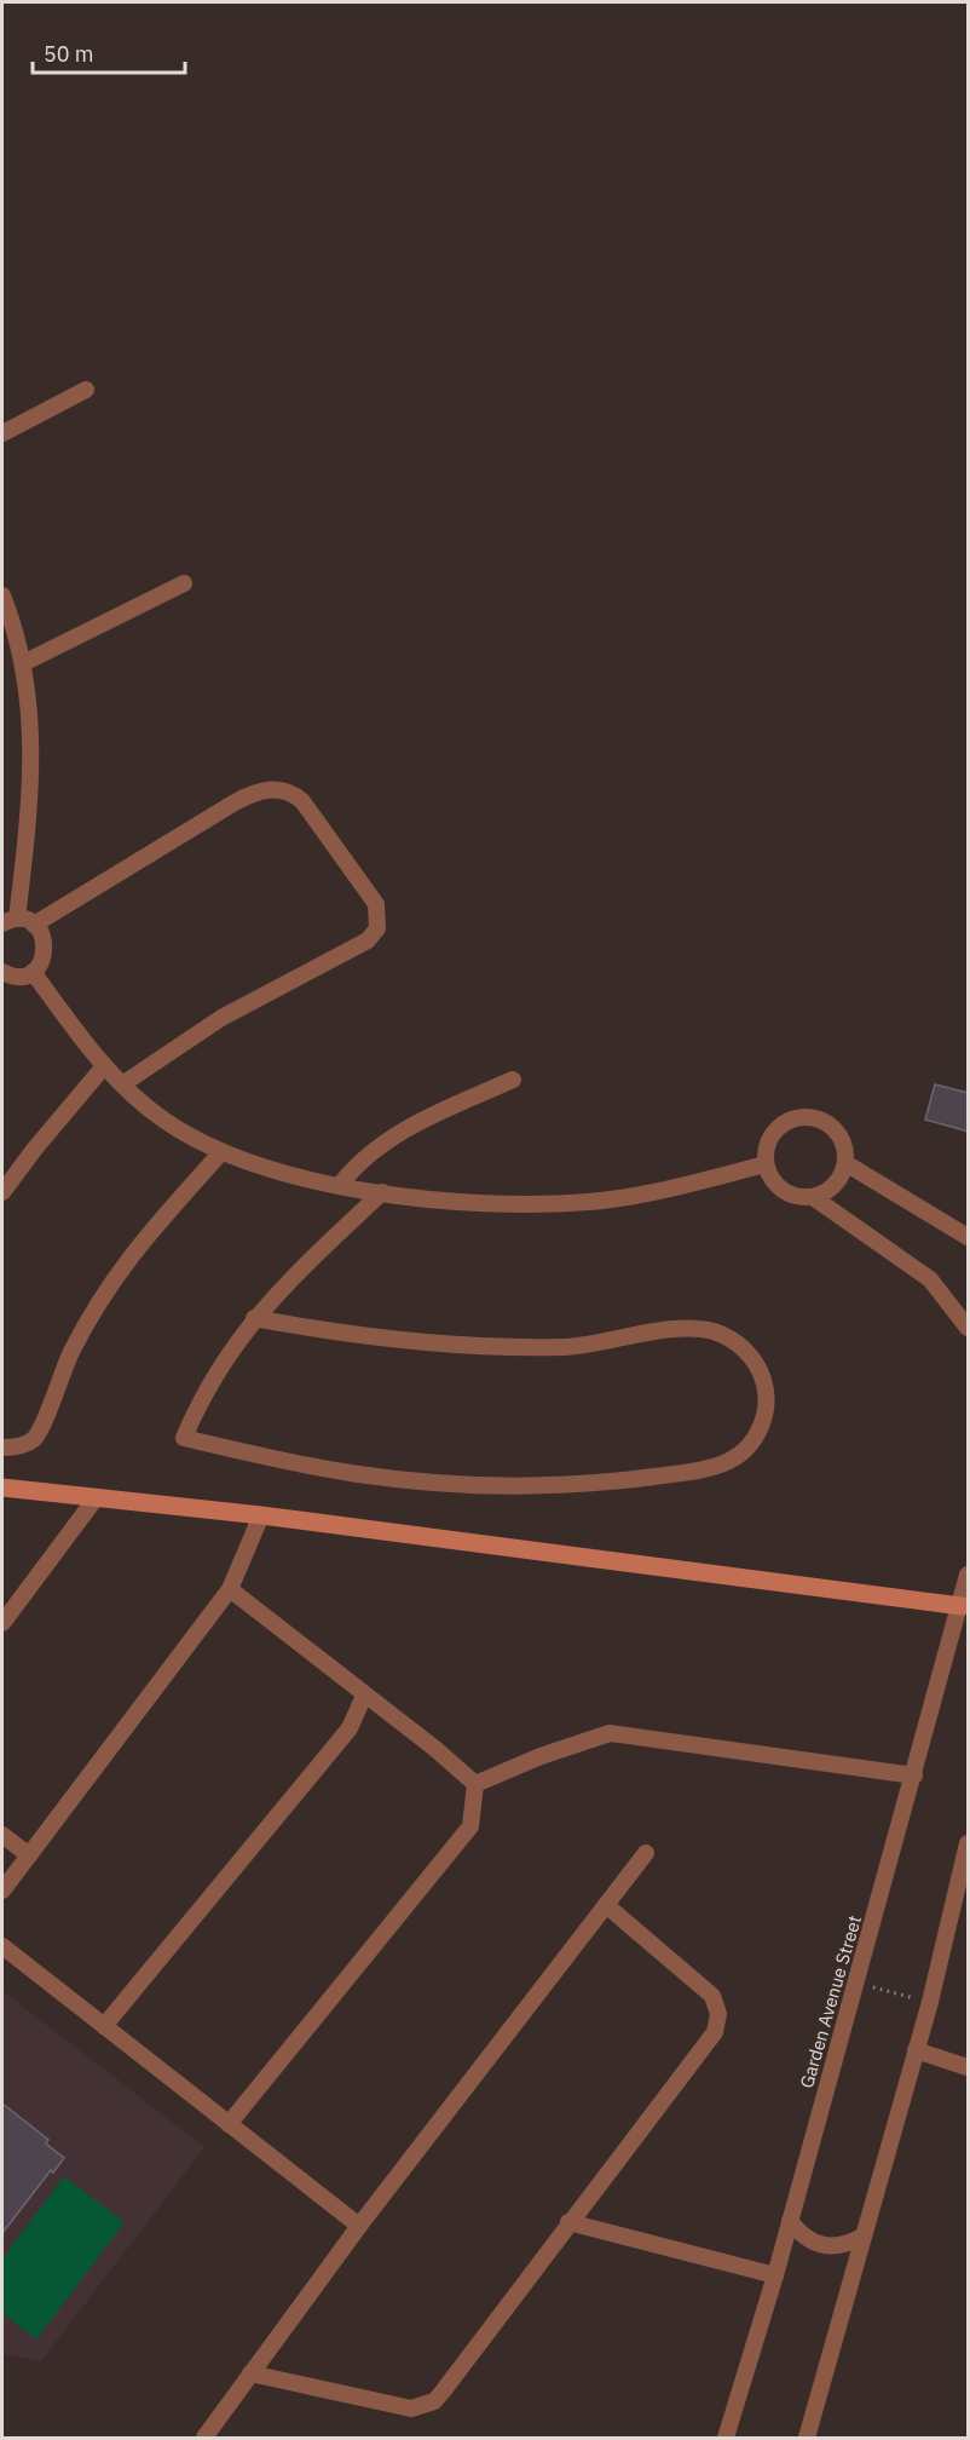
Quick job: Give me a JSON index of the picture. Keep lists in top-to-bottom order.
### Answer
{
  "streets": {
    "street": ["Garden Avenue Street"]
  },
  "scale_bar": "50 m"
}
